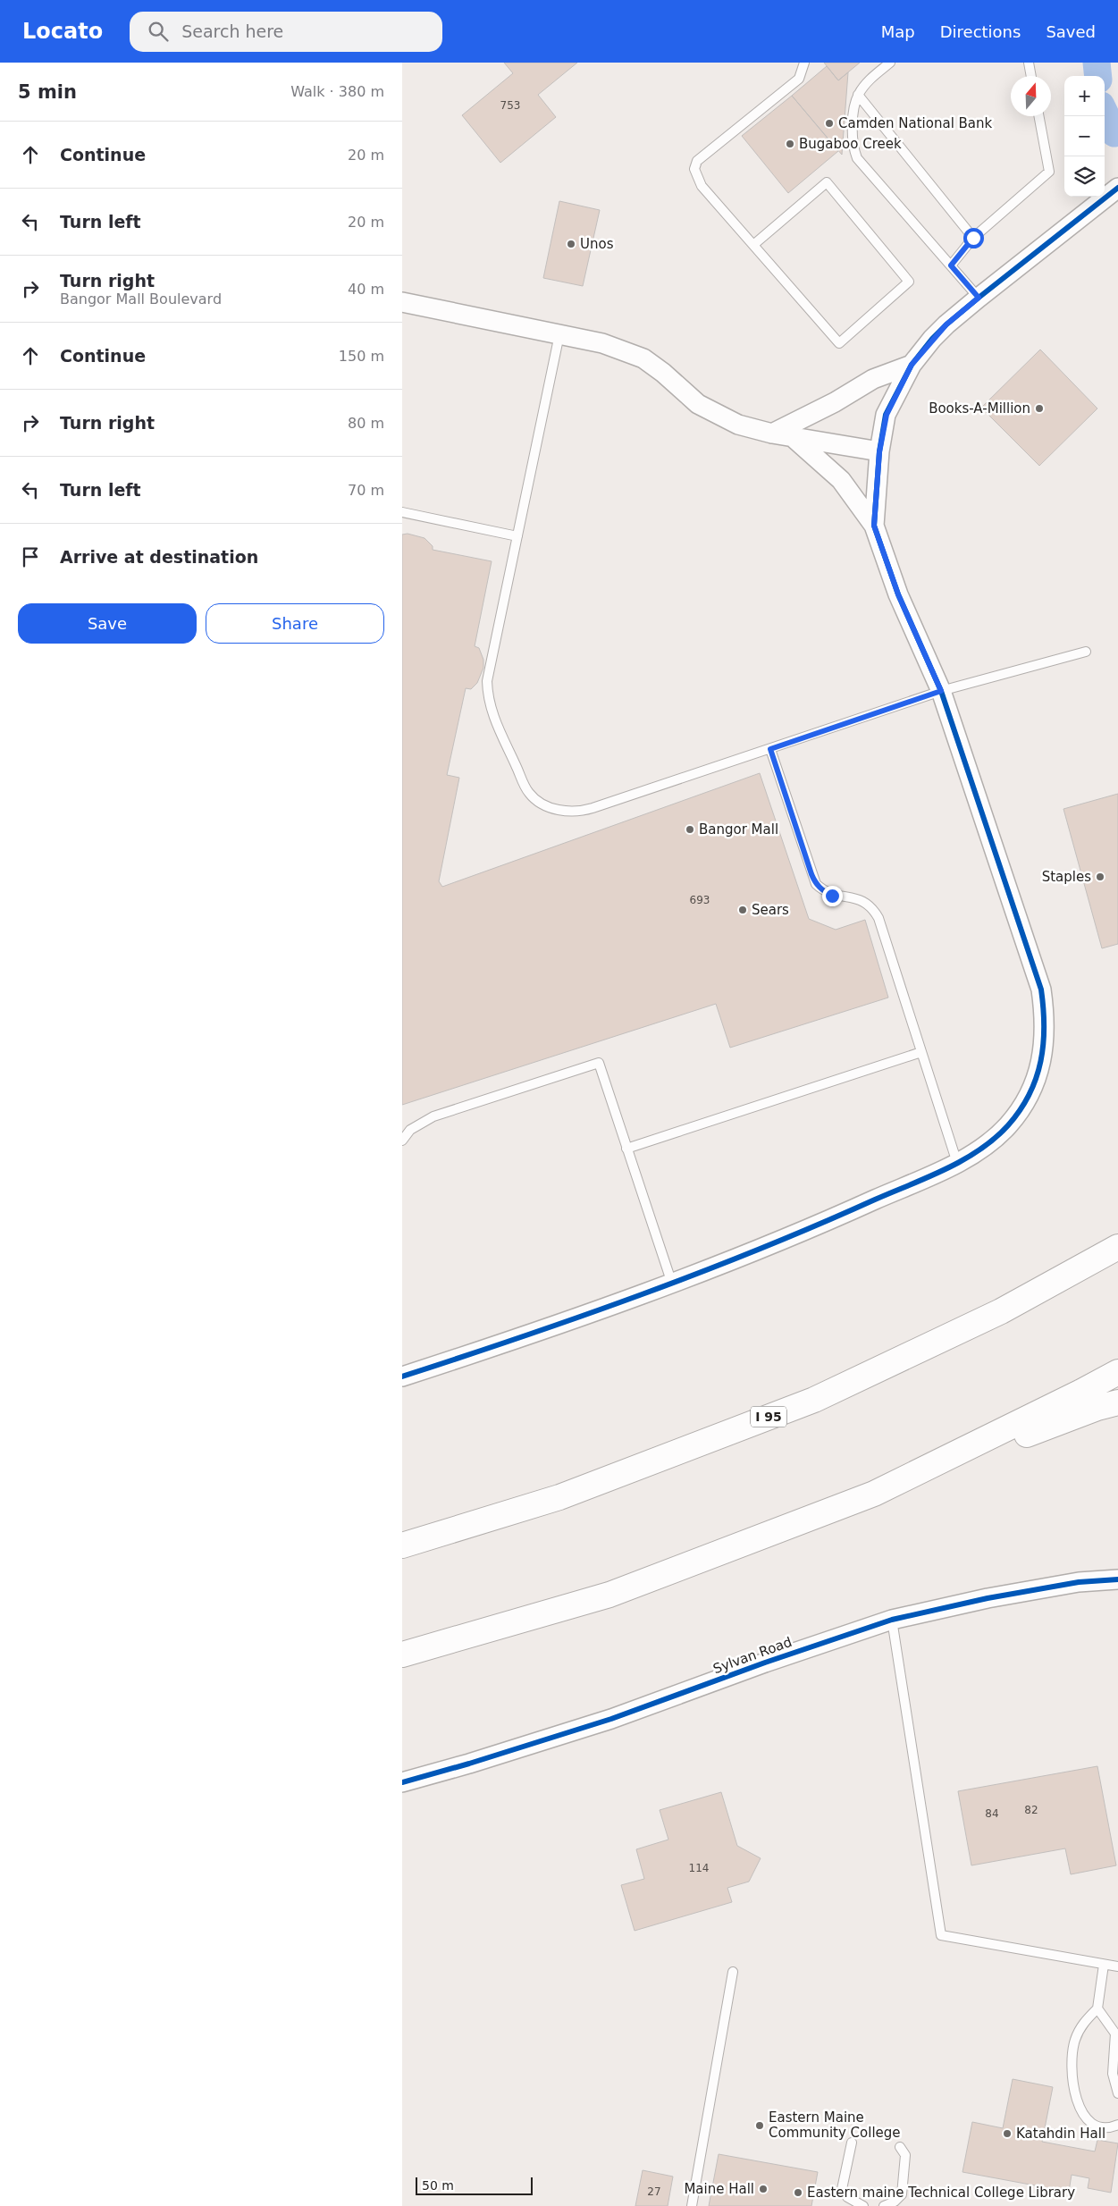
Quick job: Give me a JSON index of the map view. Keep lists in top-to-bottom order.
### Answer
{
  "streets": {
    "highway": ["I 95"],
    "street": ["Sylvan Road"]
  },
  "places": [
    "Camden National Bank",
    "Bugaboo Creek",
    "Unos",
    "Books-A-Million",
    "Bangor Mall",
    "Staples",
    "Sears",
    "Eastern Maine Community College",
    "Katahdin Hall",
    "Maine Hall",
    "Eastern maine Technical College Library"
  ],
  "house_numbers": [
    "753",
    "693",
    "82",
    "84",
    "114",
    "27"
  ],
  "scale_bar": "50 m",
  "north": "top",
  "page": {
    "header": "Locato",
    "search": "Search here",
    "nav": ["Map", "Directions", "Saved"],
    "heading": ["5 min", "Walk · 380 m"],
    "map_buttons": ["+", "−"],
    "list": [
      ["Continue", "20 m"],
      ["Turn left", "20 m"],
      ["Turn right", "Bangor Mall Boulevard", "40 m"],
      ["Continue", "150 m"],
      ["Turn right", "80 m"],
      ["Turn left", "70 m"],
      "Arrive at destination"
    ],
    "buttons": ["Save", "Share"],
    "scale": "50 m"
  }
}
